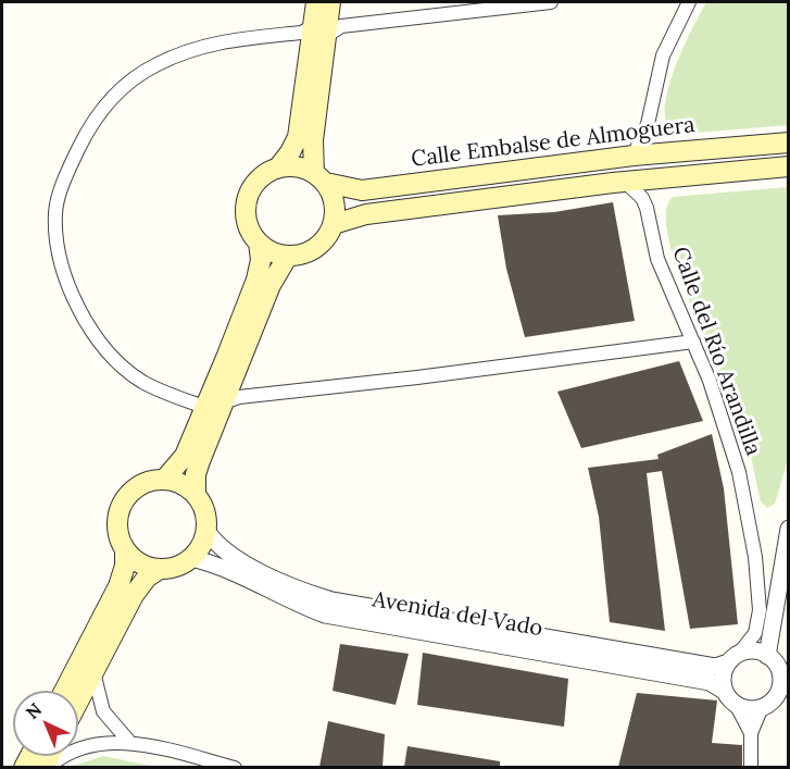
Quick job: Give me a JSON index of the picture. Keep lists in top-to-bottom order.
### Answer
{
  "streets": {
    "main road": ["Calle Embalse de Almoguera"],
    "street": ["Calle del Río Arandilla", "Avenida del Vado"]
  },
  "crossings": [
    ["Calle del Río Arandilla", "Avenida del Vado"]
  ],
  "north": "top left"
}
